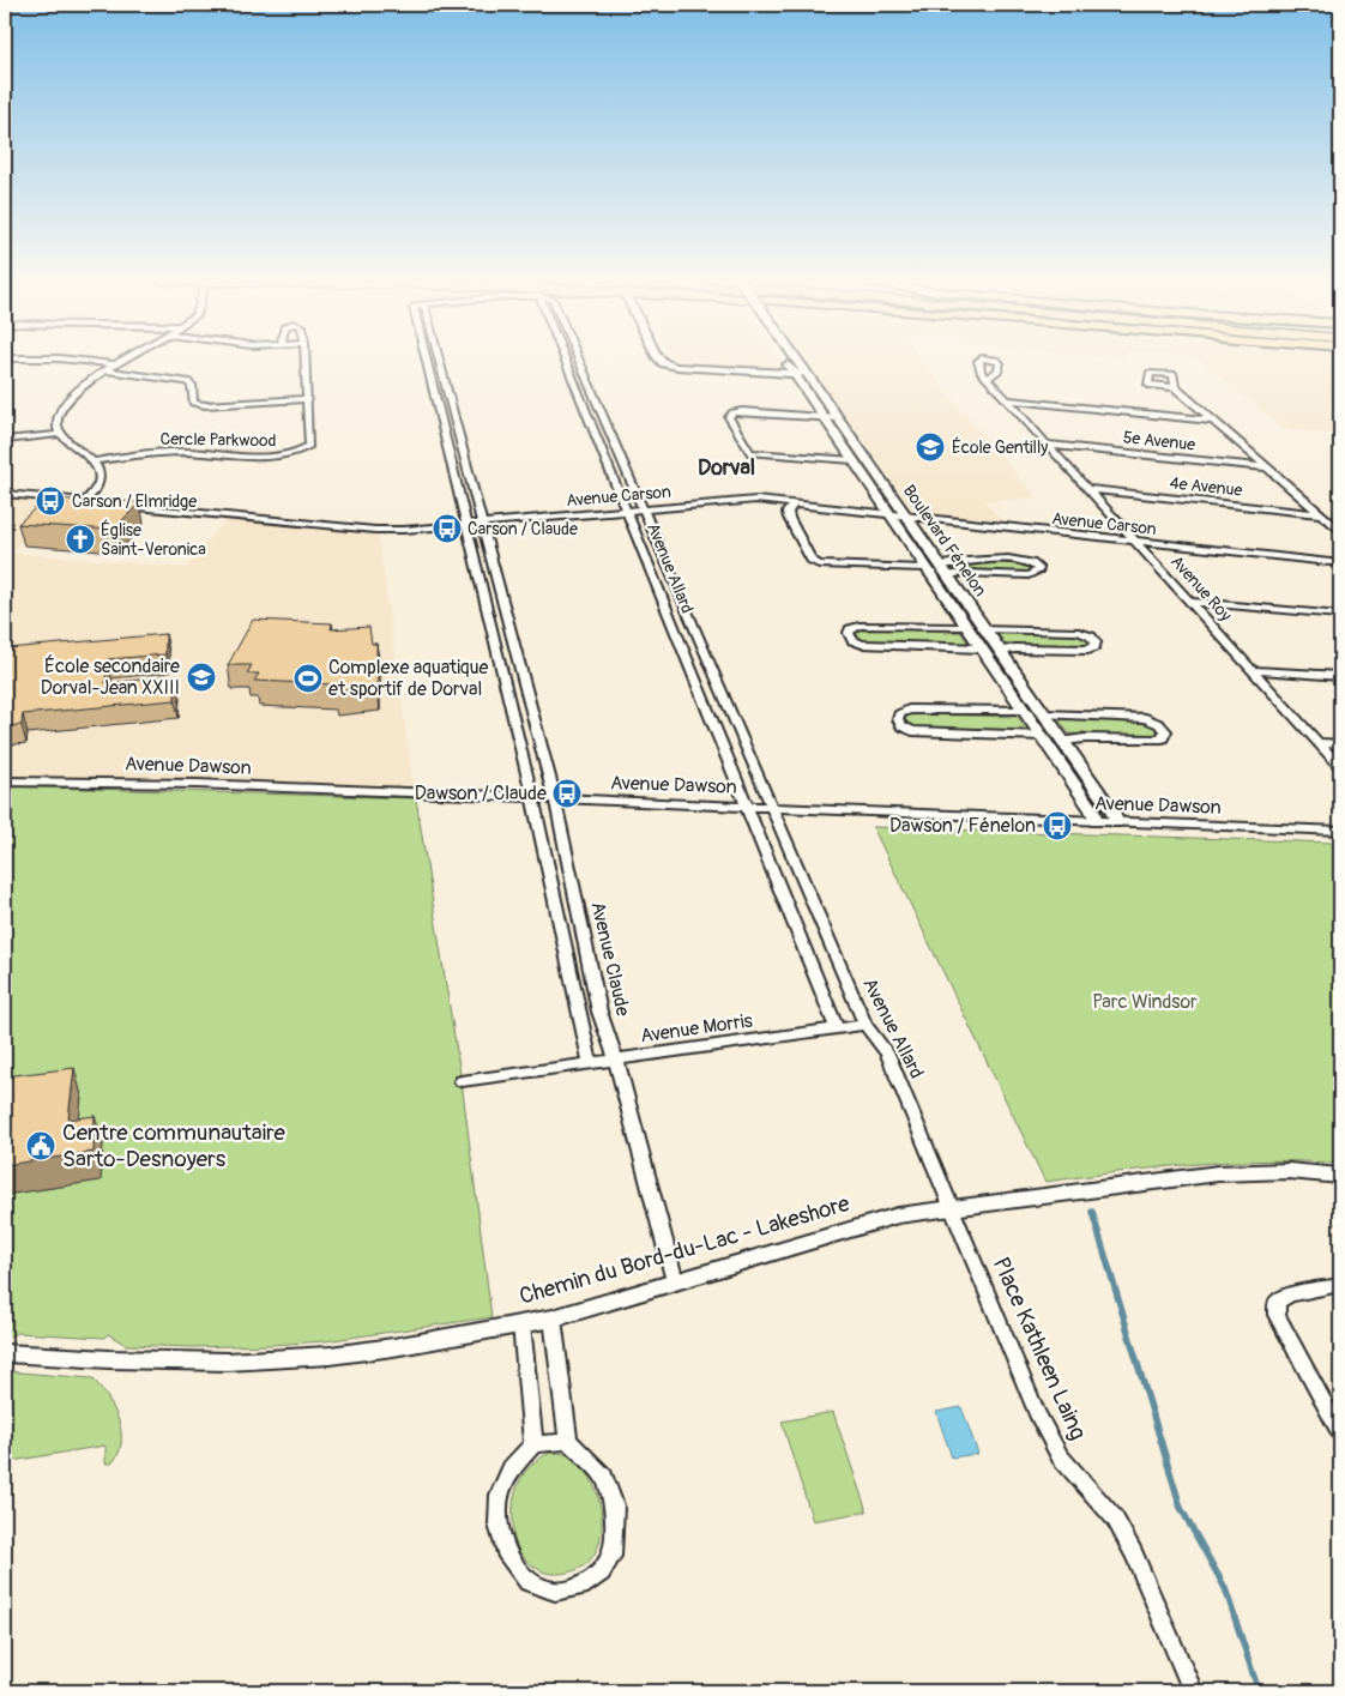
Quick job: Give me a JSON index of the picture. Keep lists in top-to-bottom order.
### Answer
{
  "streets": {
    "street": [
      "Cercle Parkwood",
      "5e Avenue",
      "4e Avenue",
      "Avenue Carson",
      "Boulevard Fénelon",
      "Avenue Allard",
      "Avenue Roy",
      "Avenue Dawson",
      "Avenue Claude",
      "Avenue Morris",
      "Chemin du Bord-du-Lac - Lakeshore",
      "Place Kathleen Laing"
    ]
  },
  "crossings": [
    ["5e Avenue", "Avenue Roy"],
    ["4e Avenue", "Avenue Roy"],
    ["Avenue Carson", "Boulevard Fénelon"],
    ["Avenue Carson", "Avenue Allard"],
    ["Avenue Carson", "Avenue Roy"],
    ["Avenue Carson", "Avenue Claude"],
    ["Boulevard Fénelon", "Avenue Dawson"],
    ["Avenue Allard", "Avenue Dawson"],
    ["Avenue Allard", "Avenue Morris"],
    ["Avenue Allard", "Chemin du Bord-du-Lac - Lakeshore"],
    ["Avenue Allard", "Place Kathleen Laing"],
    ["Avenue Dawson", "Avenue Claude"],
    ["Avenue Claude", "Avenue Morris"],
    ["Avenue Claude", "Chemin du Bord-du-Lac - Lakeshore"],
    ["Chemin du Bord-du-Lac - Lakeshore", "Place Kathleen Laing"]
  ],
  "districts": ["Dorval"],
  "parks": ["Parc Windsor"],
  "places": {
    "school or university": ["École Gentilly", "École secondaire Dorval-Jean XXIII"],
    "bus stop": [
      "Carson / Elmridge",
      "Carson / Claude",
      "Dawson / Claude",
      "Dawson / Fénelon"
    ],
    "church": ["Église Saint-Veronica"],
    "sports": ["Complexe aquatique et sportif de Dorval"],
    "public building": ["Centre communautaire Sarto-Desnoyers"]
  }
}
